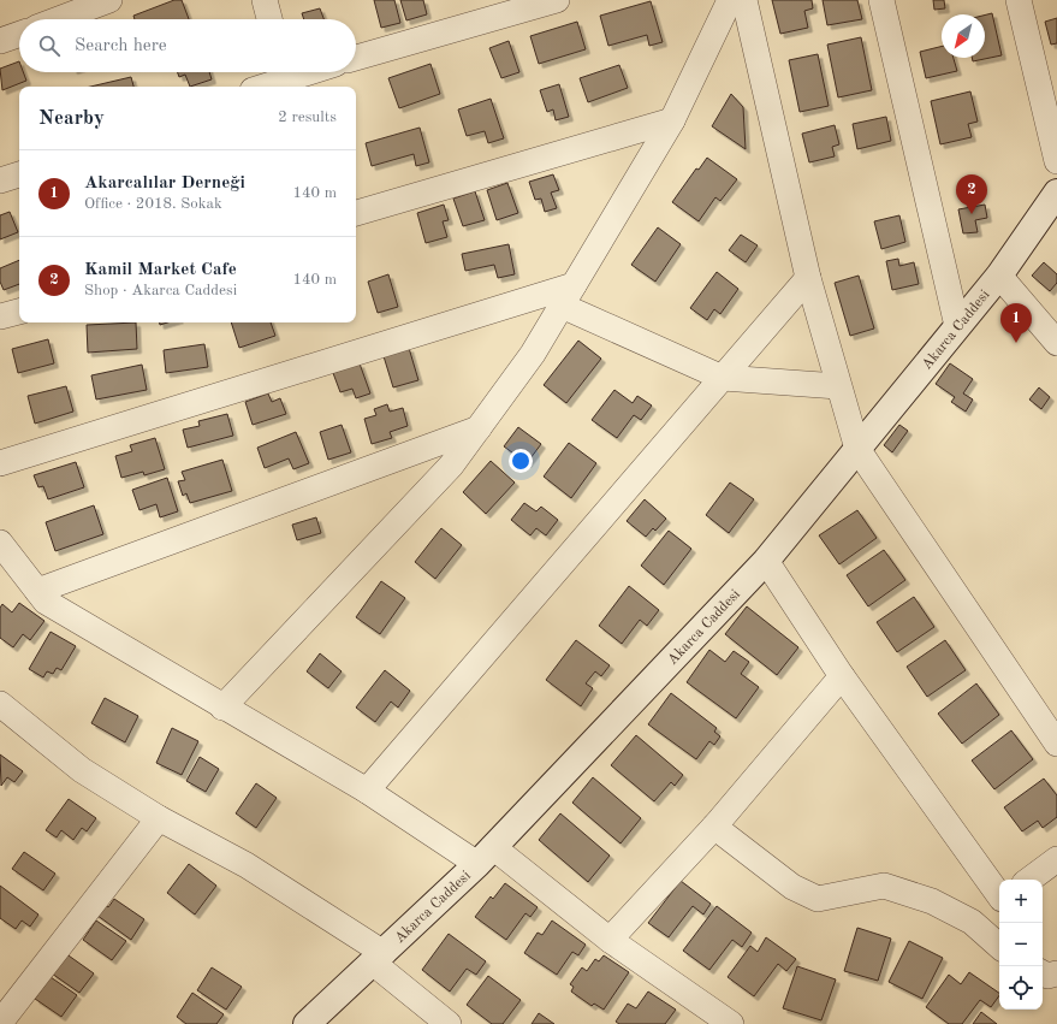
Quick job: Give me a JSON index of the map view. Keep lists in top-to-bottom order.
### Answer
{
  "streets": {
    "main road": ["Akarca Caddesi"]
  },
  "north": "bottom left",
  "page": {
    "search": "Search here",
    "heading": ["Nearby", "2 results"],
    "list": [
      {
        "mark": "1",
        "name": "Akarcalılar Derneği",
        "note": "Office · 2018. Sokak",
        "value": "140 m"
      },
      {
        "mark": "2",
        "name": "Kamil Market Cafe",
        "note": "Shop · Akarca Caddesi",
        "value": "140 m"
      }
    ],
    "pins": ["2", "1"],
    "map_buttons": ["+", "−"]
  }
}
